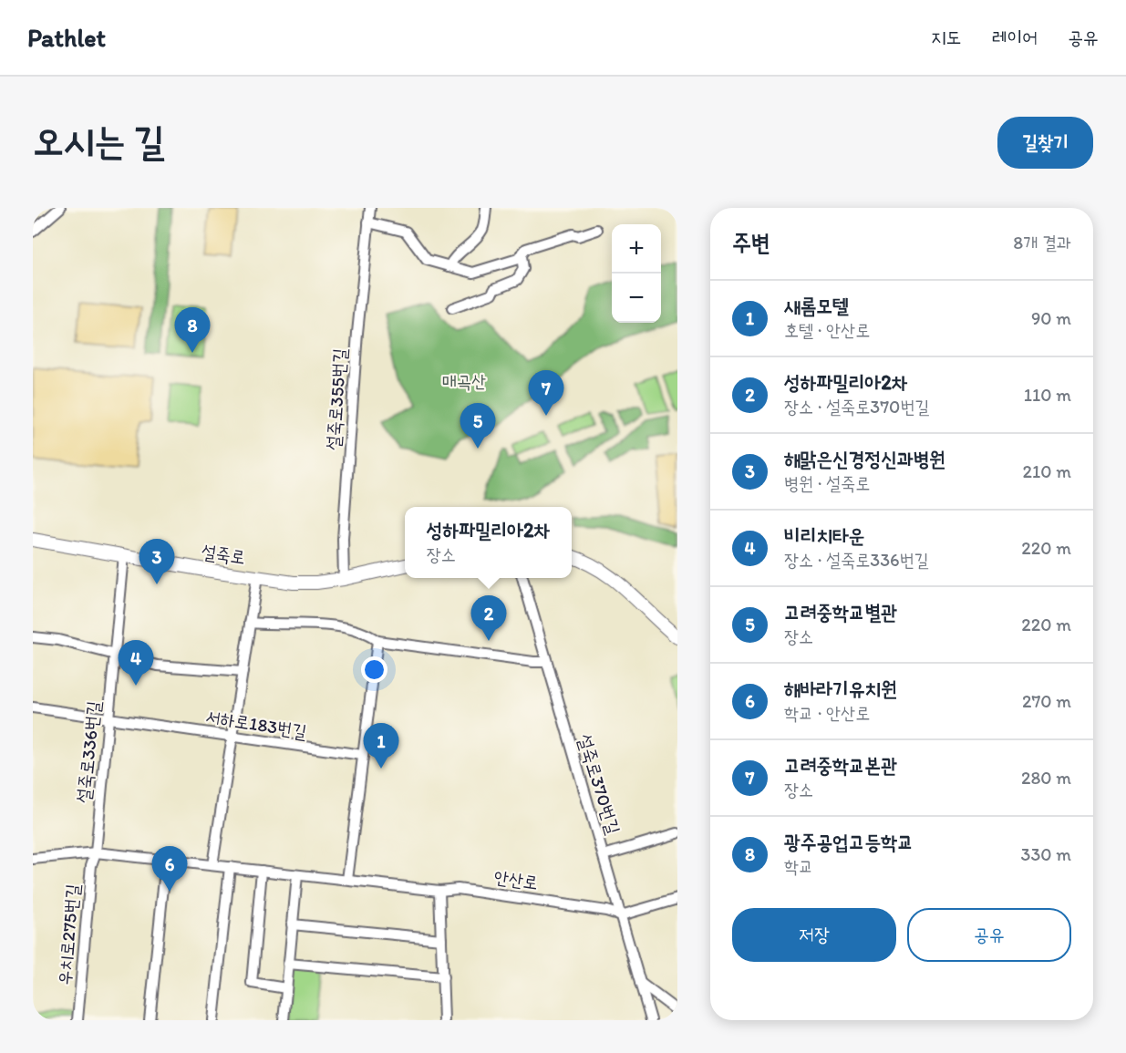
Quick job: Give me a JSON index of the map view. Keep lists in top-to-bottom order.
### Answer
{
  "streets": {
    "main road": ["설죽로"],
    "street": [
      "설죽로355번길",
      "서하로183번길",
      "설죽로336번길",
      "설죽로370번길",
      "안산로",
      "우치로275번길"
    ]
  },
  "crossings": [
    ["설죽로355번길", "설죽로"],
    ["설죽로", "설죽로336번길"],
    ["서하로183번길", "설죽로336번길"],
    ["설죽로336번길", "안산로"],
    ["설죽로336번길", "우치로275번길"],
    ["설죽로370번길", "안산로"],
    ["안산로", "우치로275번길"]
  ],
  "parks": ["매곡산"],
  "page": {
    "header": "Pathlet",
    "nav": ["지도", "레이어", "공유"],
    "buttons": [
      "길찾기",
      ["저장", "공유"]
    ],
    "title": "오시는 길",
    "heading": ["주변", "8개 결과"],
    "map_buttons": ["+", "−"],
    "list": [
      {
        "mark": "1",
        "name": "새롬모텔",
        "note": "호텔 · 안산로",
        "value": "90 m"
      },
      {
        "mark": "2",
        "name": "성하파밀리아2차",
        "note": "장소 · 설죽로370번길",
        "value": "110 m"
      },
      {
        "mark": "3",
        "name": "해맑은신경정신과병원",
        "note": "병원 · 설죽로",
        "value": "210 m"
      },
      {
        "mark": "4",
        "name": "비리치타운",
        "note": "장소 · 설죽로336번길",
        "value": "220 m"
      },
      {
        "mark": "5",
        "name": "고려중학교별관",
        "note": "장소",
        "value": "220 m"
      },
      {
        "mark": "6",
        "name": "해바라기유치원",
        "note": "학교 · 안산로",
        "value": "270 m"
      },
      {
        "mark": "7",
        "name": "고려중학교본관",
        "note": "장소",
        "value": "280 m"
      },
      {
        "mark": "8",
        "name": "광주공업고등학교",
        "note": "학교",
        "value": "330 m"
      }
    ],
    "pins": [
      "8",
      "7",
      "5",
      "3",
      "2",
      "4",
      "1",
      "6"
    ],
    "popup": ["성하파밀리아2차", "장소"]
  }
}
